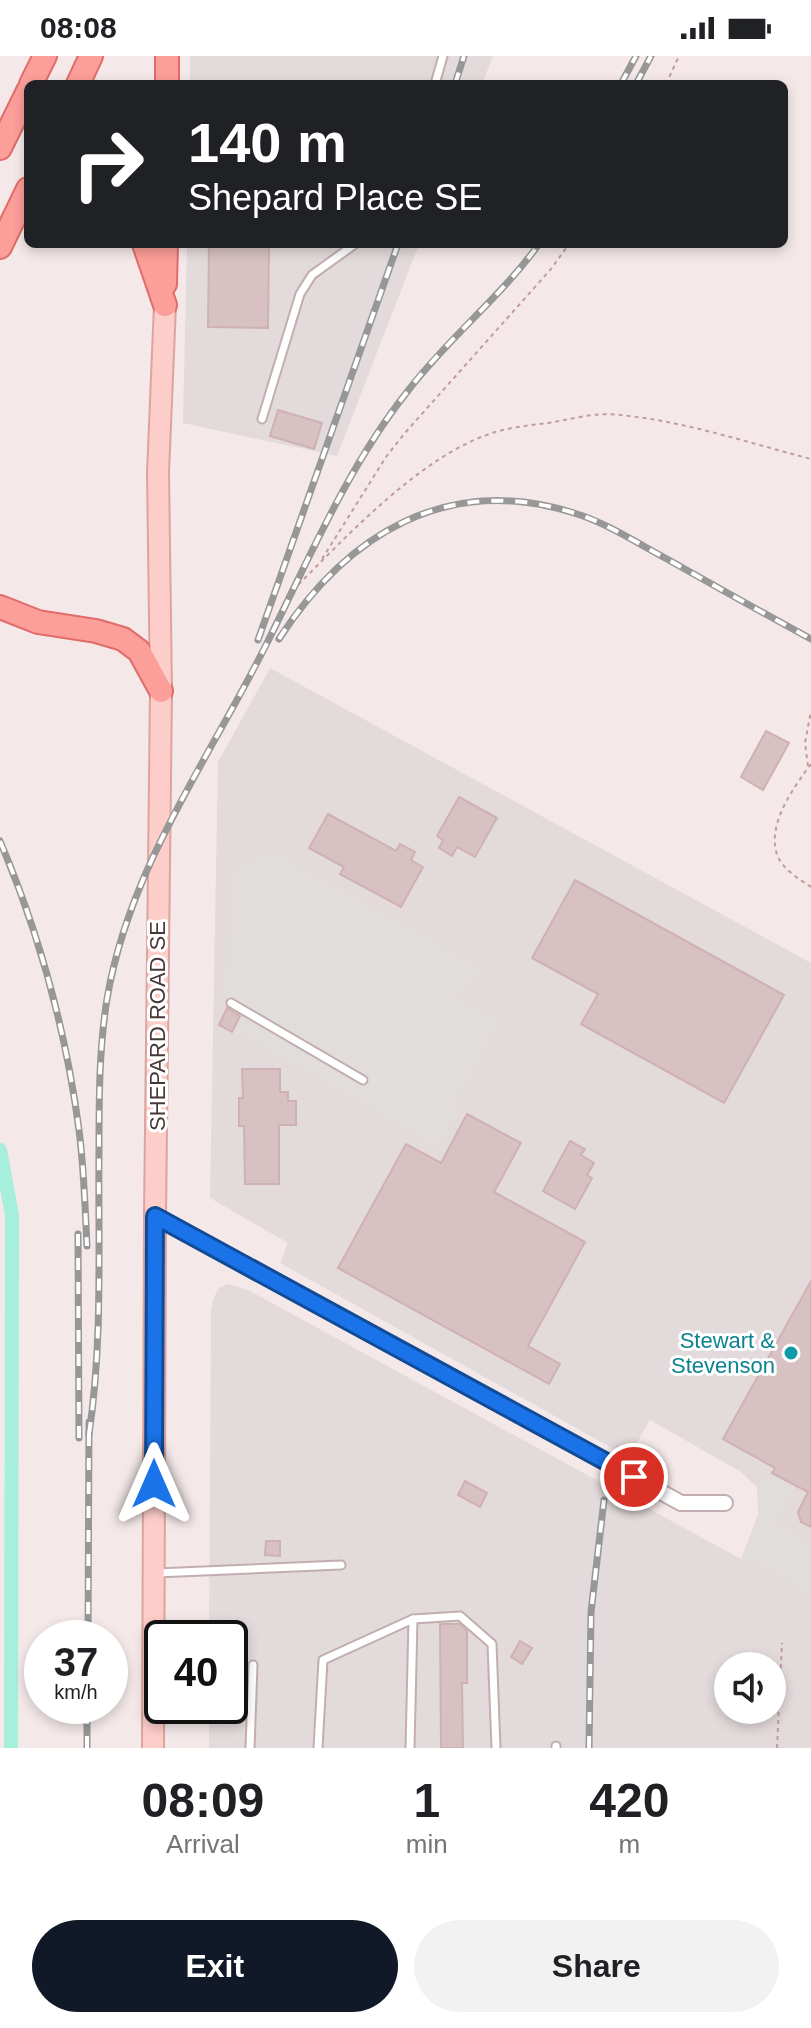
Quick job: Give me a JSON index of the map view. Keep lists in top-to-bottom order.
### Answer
{
  "streets": {
    "street": ["SHEPARD ROAD SE"]
  },
  "places": ["Stewart & Stevenson"],
  "page": {
    "status": "08:08",
    "turn": ["140 m", "Shepard Place SE"],
    "speed": "37 km/h",
    "limit": "40",
    "eta": [
      "08:09",
      "Arrival",
      "1",
      "min",
      "420",
      "m"
    ],
    "buttons": ["Exit", "Share"]
  }
}
